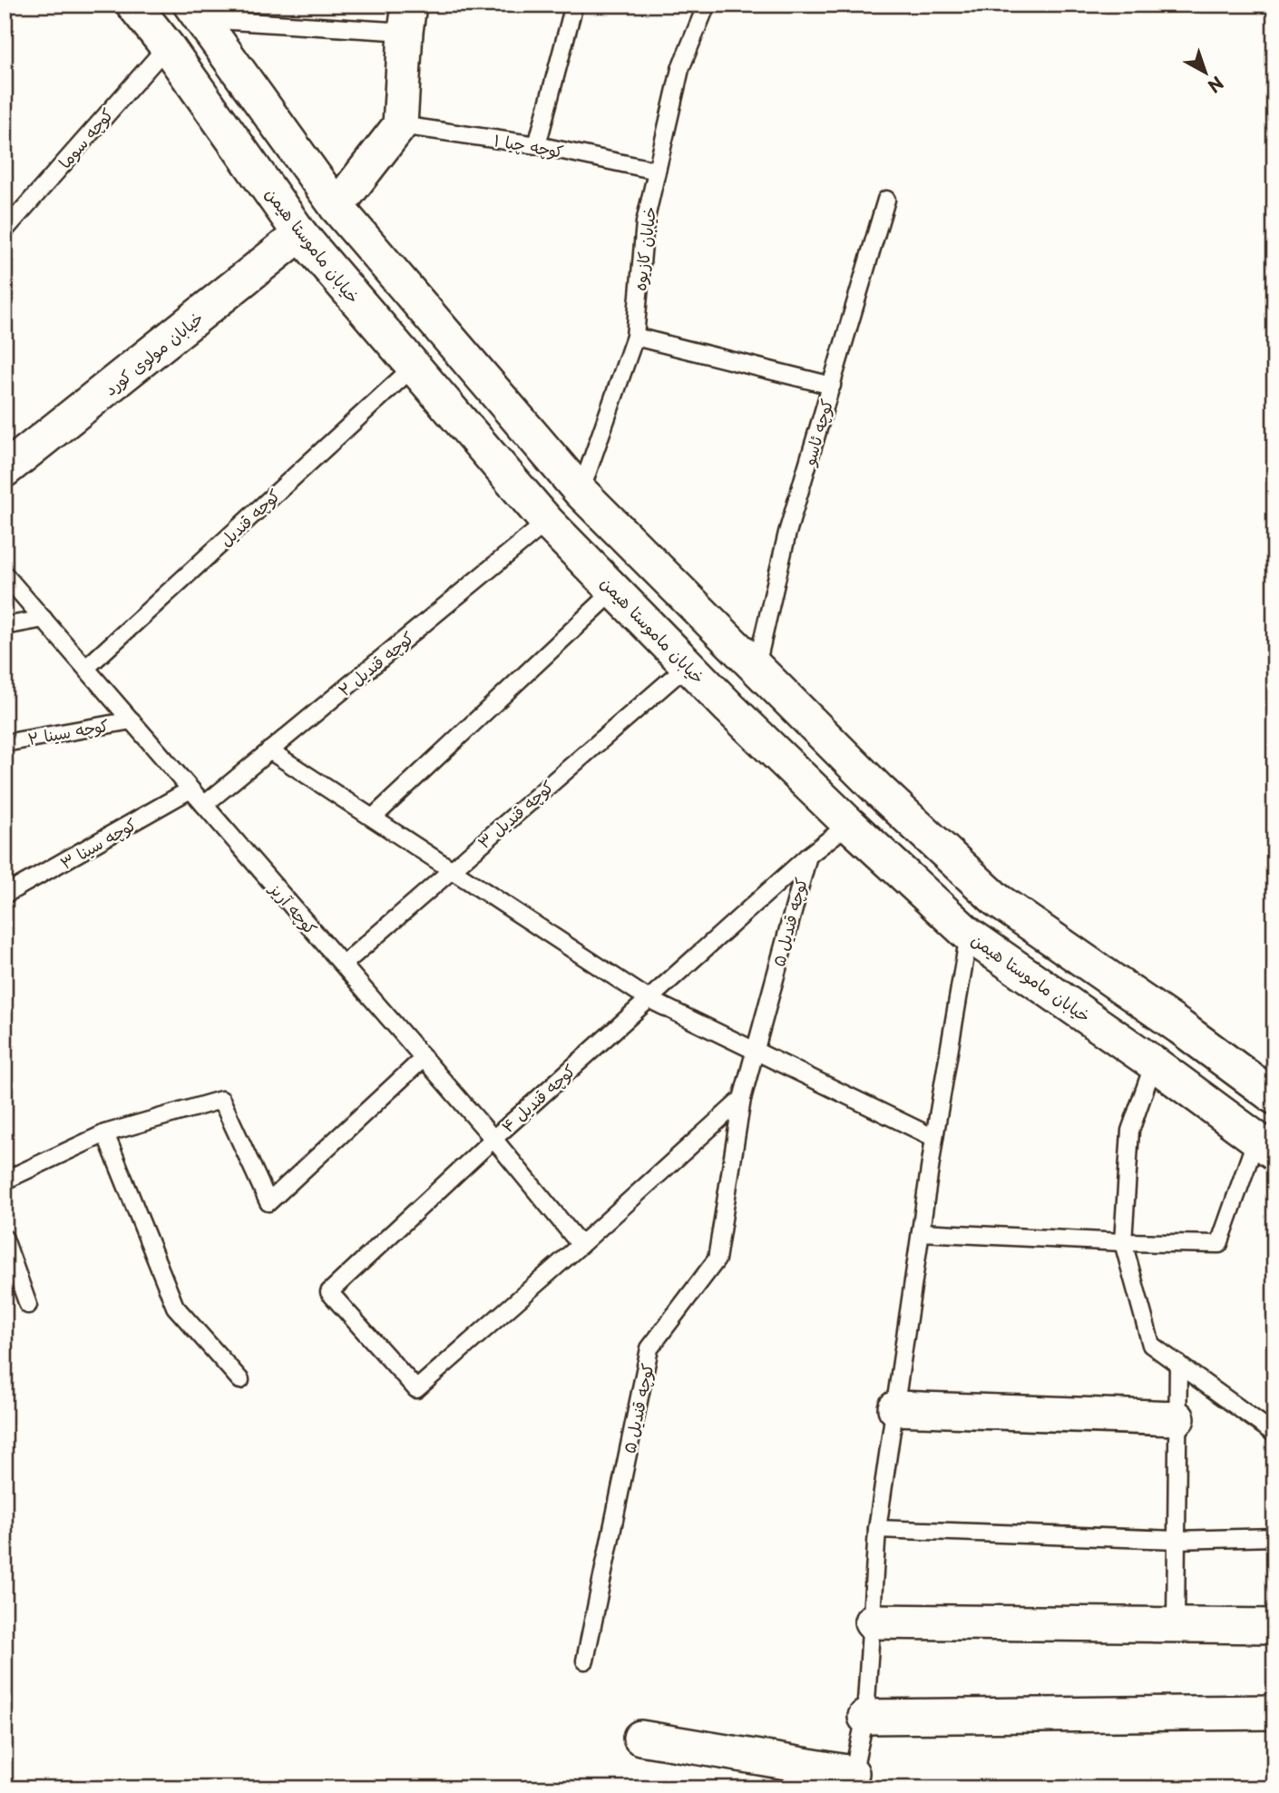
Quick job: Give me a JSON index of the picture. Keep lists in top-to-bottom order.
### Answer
{
  "streets": {
    "street": ["خیابان ماموستا هیمن", "خیابان مولوی کورد"],
    "lane": [
      "کوچه سوما",
      "کوچه چیا ۱",
      "خیابان کازیوه",
      "کوچه ئاسو",
      "کوچه قندیل",
      "کوچه قندیل ۲",
      "کوچه سینا ۲",
      "کوچه قندیل ۳",
      "کوچه سینا ۳",
      "کوچه آریز",
      "کوچه قندیل ۵",
      "کوچه قندیل ۴"
    ]
  },
  "crossings": [
    ["کوچه سوما", "خیابان ماموستا هیمن"],
    ["کوچه چیا ۱", "خیابان کازیوه"],
    ["خیابان ماموستا هیمن", "خیابان مولوی کورد"],
    ["خیابان ماموستا هیمن", "کوچه قندیل"],
    ["خیابان ماموستا هیمن", "کوچه قندیل ۲"],
    ["خیابان ماموستا هیمن", "کوچه قندیل ۳"],
    ["خیابان ماموستا هیمن", "کوچه قندیل ۴"],
    ["کوچه قندیل", "کوچه آریز"],
    ["کوچه قندیل ۲", "کوچه آریز"],
    ["کوچه سینا ۲", "کوچه آریز"],
    ["کوچه قندیل ۳", "کوچه آریز"],
    ["کوچه سینا ۳", "کوچه آریز"],
    ["کوچه آریز", "کوچه قندیل ۴"],
    ["کوچه قندیل ۵", "کوچه قندیل ۴"]
  ],
  "north": "bottom right"
}
